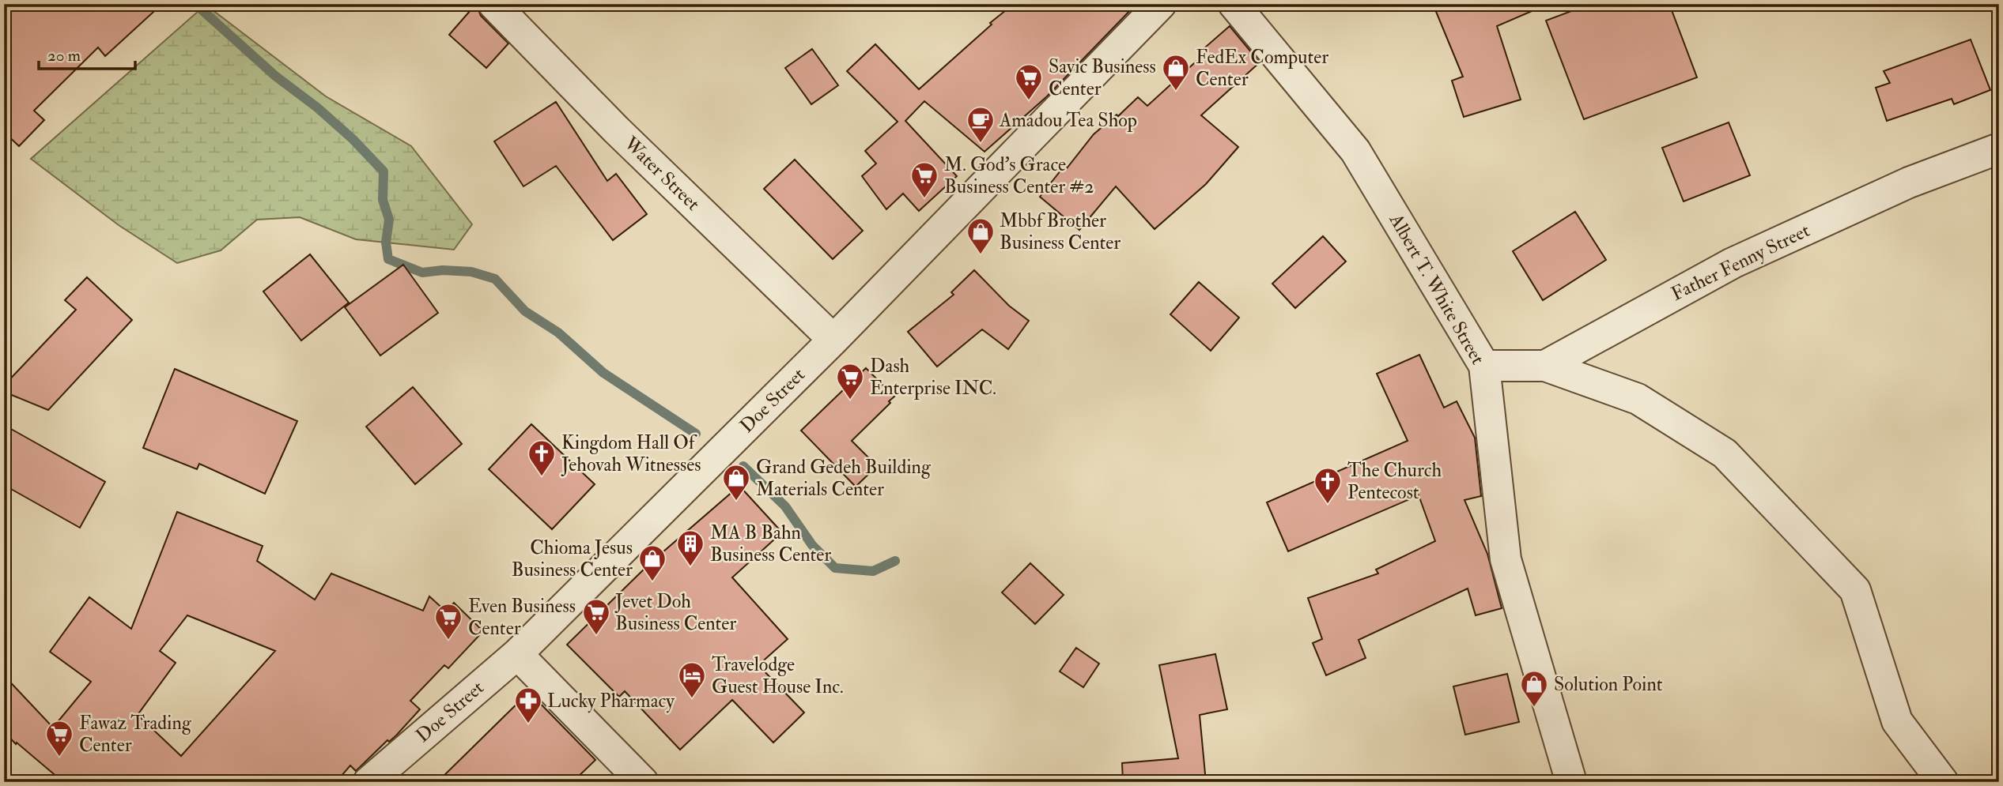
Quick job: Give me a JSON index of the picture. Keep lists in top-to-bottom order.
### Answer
{
  "streets": {
    "street": [
      "Water Street",
      "Father Fenny Street",
      "Albert T. White Street",
      "Doe Street"
    ]
  },
  "crossings": [
    ["Water Street", "Doe Street"],
    ["Father Fenny Street", "Albert T. White Street"]
  ],
  "places": {
    "shop": [
      "FedEx Computer Center",
      "Mbbf Brother Business Center",
      "Grand Gedeh Building Materials Center",
      "Chioma Jesus Business Center",
      "Solution Point"
    ],
    "supermarket": [
      "Savic Business Center",
      "M. God's Grace Business Center #2",
      "Dash Enterprise INC.",
      "Jevet Doh Business Center",
      "Even Business Center",
      "Fawaz Trading Center"
    ],
    "cafe": ["Amadou Tea Shop"],
    "church": ["Kingdom Hall Of Jehovah Witnesses", "The Church Pentecost"],
    "building": ["MA B Bahn Business Center"],
    "hotel": ["Travelodge Guest House Inc."],
    "pharmacy": ["Lucky Pharmacy"]
  },
  "scale_bar": "20 m"
}
